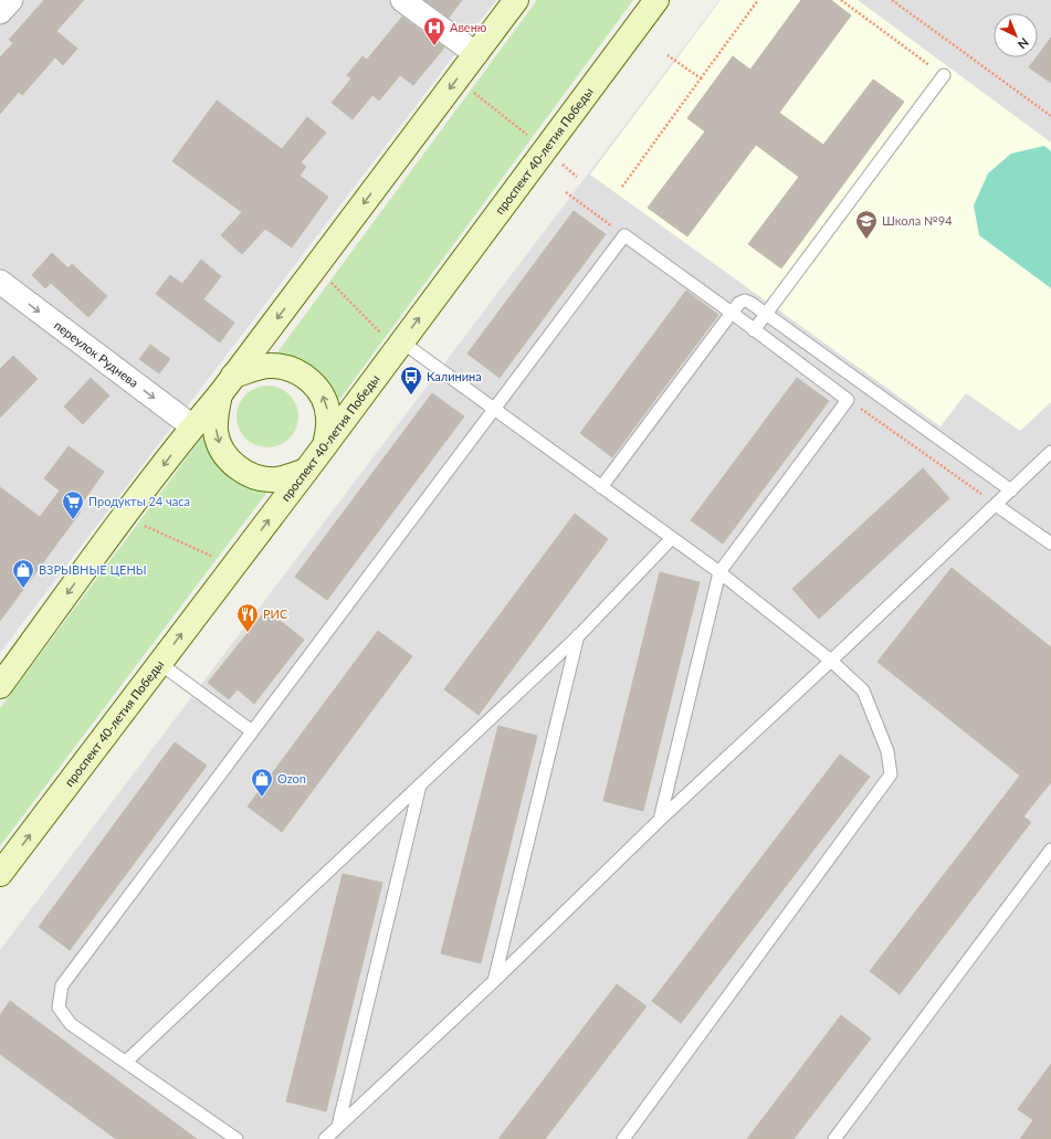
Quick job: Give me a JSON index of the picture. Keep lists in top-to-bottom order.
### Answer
{
  "streets": {
    "main road": ["проспект 40-летия Победы"],
    "street": ["переулок Руднева"]
  },
  "one_way": ["переулок Руднева"],
  "places": {
    "hospital": ["Авеню"],
    "school or university": ["Школа №94"],
    "bus stop": ["Калинина"],
    "supermarket": ["Продукты 24 часа"],
    "shop": ["ВЗРЫВНЫЕ ЦЕНЫ", "Ozon"],
    "restaurant": ["РИС"]
  },
  "north": "bottom right"
}
